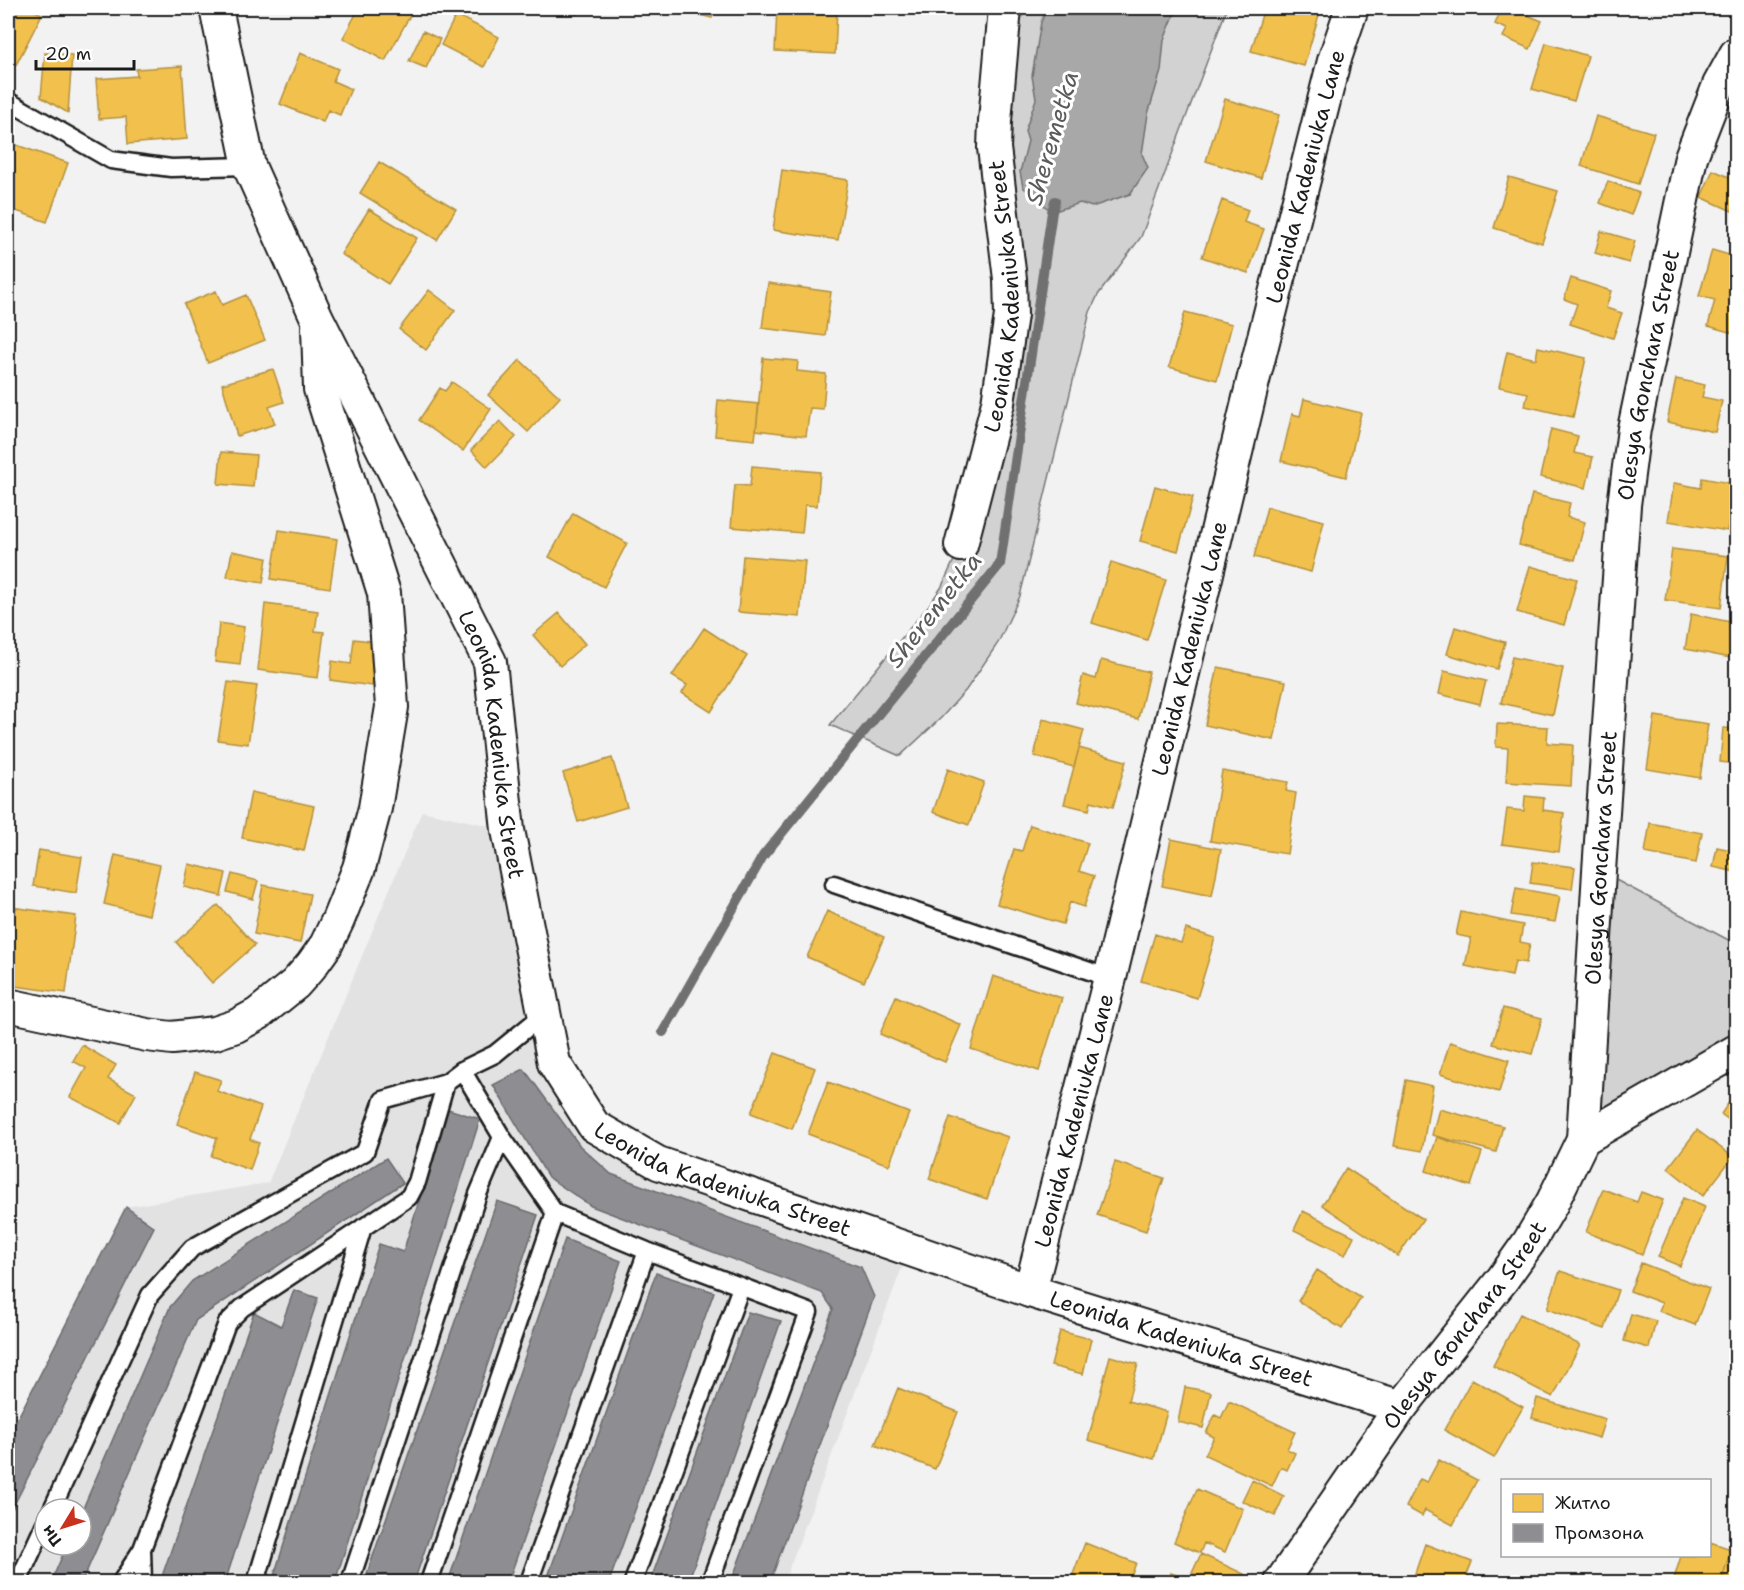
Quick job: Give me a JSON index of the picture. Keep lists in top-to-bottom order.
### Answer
{
  "streets": {
    "street": ["Leonida Kadeniuka Lane", "Leonida Kadeniuka Street", "Olesya Gonchara Street"]
  },
  "crossings": [
    ["Leonida Kadeniuka Lane", "Leonida Kadeniuka Street"],
    ["Leonida Kadeniuka Street", "Olesya Gonchara Street"]
  ],
  "water": ["Sheremetka"],
  "legend": ["Житло", "Промзона"],
  "scale_bar": "20 m",
  "north": "bottom left"
}
